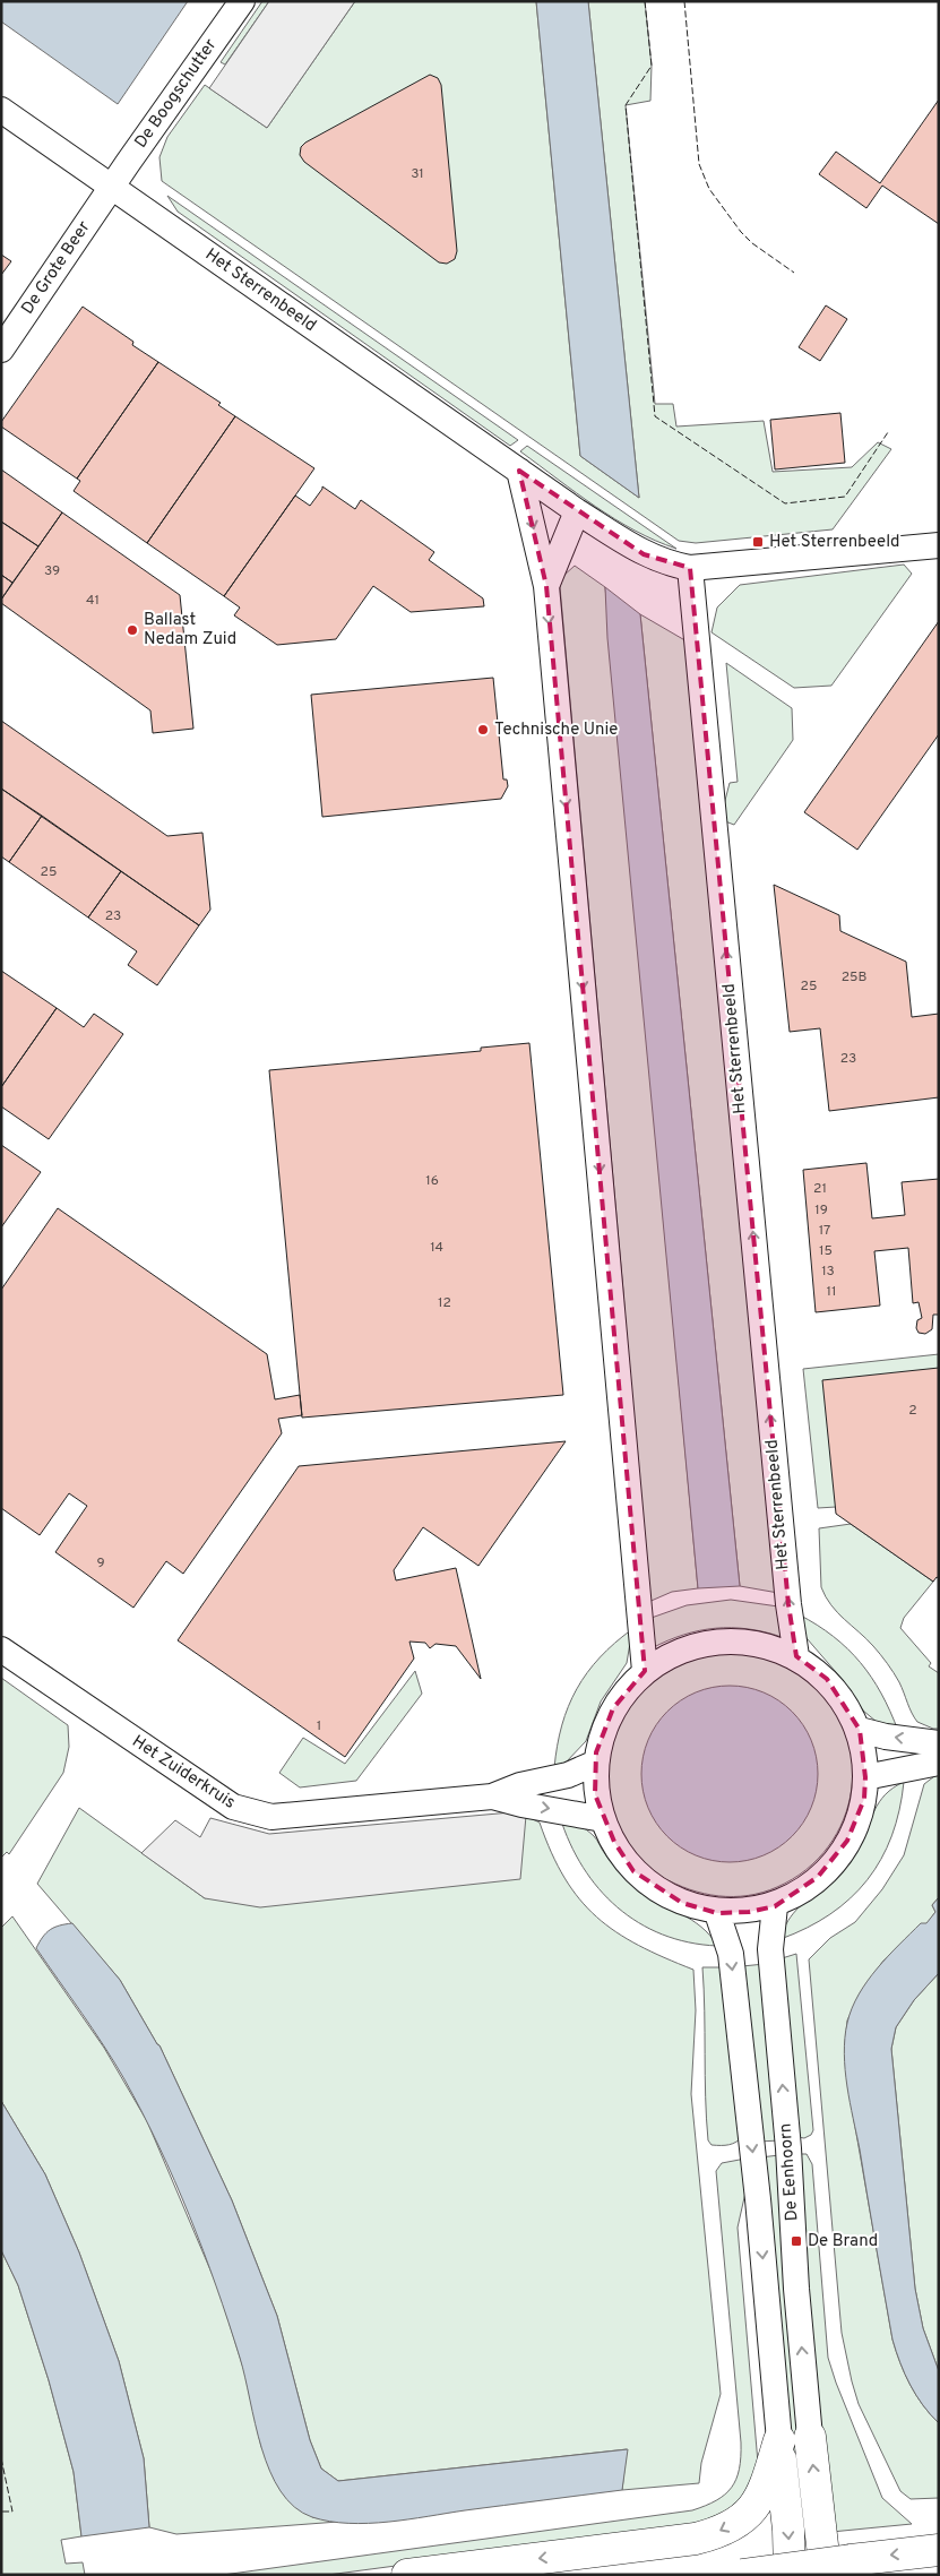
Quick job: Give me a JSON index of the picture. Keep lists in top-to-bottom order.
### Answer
{
  "streets": {
    "street": [
      "De Boogschutter",
      "De Grote Beer",
      "Het Sterrenbeeld",
      "Het Zuiderkruis",
      "De Eenhoorn"
    ]
  },
  "crossings": [
    ["De Boogschutter", "De Grote Beer"],
    ["De Boogschutter", "Het Sterrenbeeld"],
    ["De Grote Beer", "Het Sterrenbeeld"]
  ],
  "places": {
    "transit": ["Het Sterrenbeeld", "De Brand"],
    "other": ["Ballast Nedam Zuid", "Technische Unie"]
  },
  "house_numbers": [
    "31",
    "39",
    "41",
    "25",
    "23",
    "25B",
    "25",
    "23",
    "16",
    "21",
    "19",
    "17",
    "14",
    "15",
    "13",
    "11",
    "12",
    "2",
    "9",
    "1"
  ]
}
